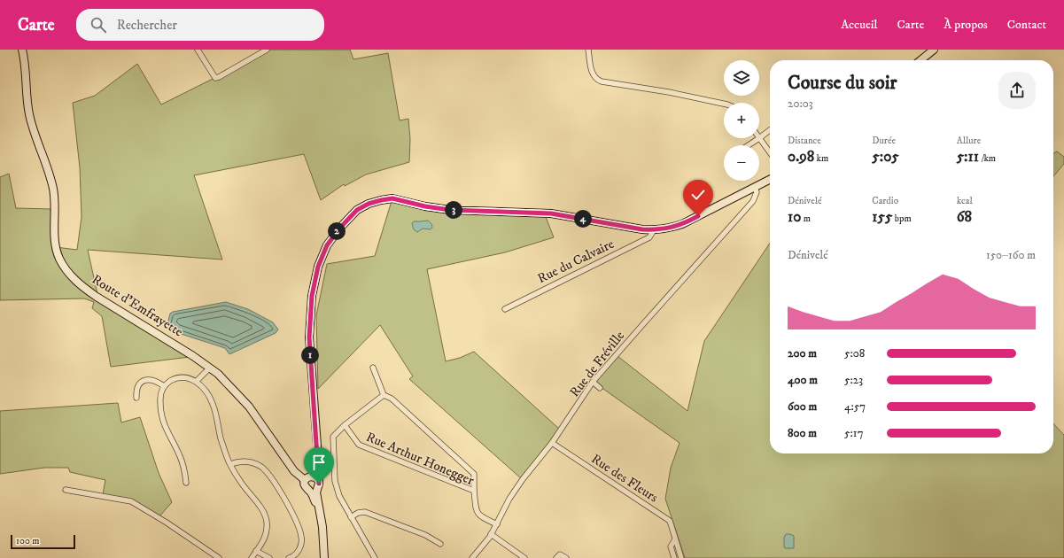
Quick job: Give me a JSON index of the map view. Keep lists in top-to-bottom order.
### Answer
{
  "streets": {
    "street": [
      "Rue du Calvaire",
      "Route d'Emfrayette",
      "Rue de Fréville",
      "Rue Arthur Honegger",
      "Rue des Fleurs"
    ]
  },
  "crossings": [
    ["Rue de Fréville", "Rue Arthur Honegger"],
    ["Rue de Fréville", "Rue des Fleurs"]
  ],
  "scale_bar": "100 m",
  "page": {
    "header": "Carte",
    "search": "Rechercher",
    "nav": [
      "Accueil",
      "Carte",
      "À propos",
      "Contact"
    ],
    "map_buttons": ["+", "−"],
    "heading": ["Course du soir", "20:03"],
    "stats": [
      ["Distance", "0.98 km"],
      ["Durée", "5:05"],
      ["Allure", "5:11 /km"],
      ["Dénivelé", "10 m"],
      ["Cardio", "155 bpm"],
      ["kcal", "68"]
    ],
    "pins": [
      "3",
      "4",
      "2",
      "1"
    ],
    "chart": ["Dénivelé", "150–160 m"],
    "list": [
      {
        "name": "200 m",
        "note": "5:08"
      },
      {
        "name": "400 m",
        "note": "5:23"
      },
      {
        "name": "600 m",
        "note": "4:57"
      },
      {
        "name": "800 m",
        "note": "5:17"
      }
    ],
    "scale": "100 m"
  }
}
